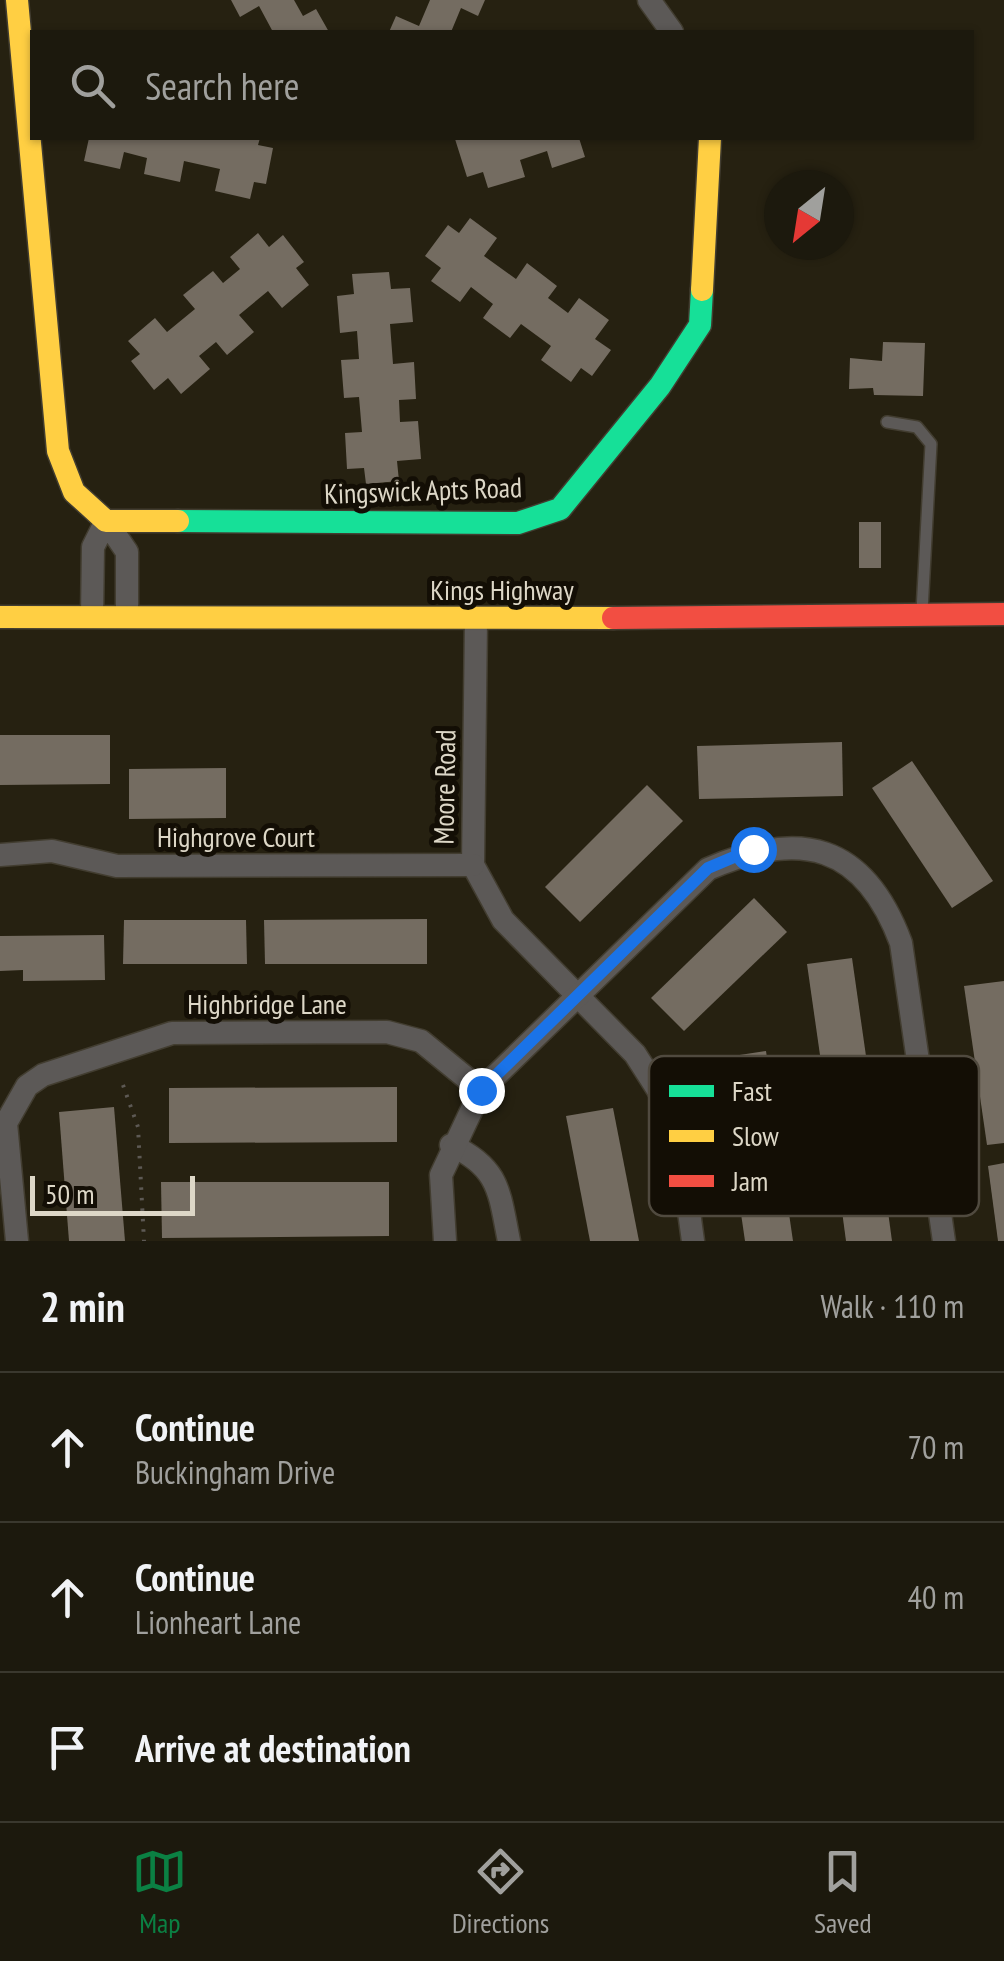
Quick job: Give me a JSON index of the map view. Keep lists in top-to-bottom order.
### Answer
{
  "streets": {
    "street": [
      "Kingswick Apts Road",
      "Kings Highway",
      "Moore Road",
      "Highgrove Court",
      "Highbridge Lane"
    ]
  },
  "crossings": [
    ["Kings Highway", "Moore Road"],
    ["Moore Road", "Highgrove Court"]
  ],
  "legend": ["Fast", "Slow", "Jam"],
  "scale_bar": "50 m",
  "north": "bottom left",
  "page": {
    "search": "Search here",
    "scale": "50 m",
    "heading": ["2 min", "Walk · 110 m"],
    "list": [
      ["Continue", "Buckingham Drive", "70 m"],
      ["Continue", "Lionheart Lane", "40 m"],
      "Arrive at destination"
    ],
    "nav": ["Map", "Directions", "Saved"]
  }
}
